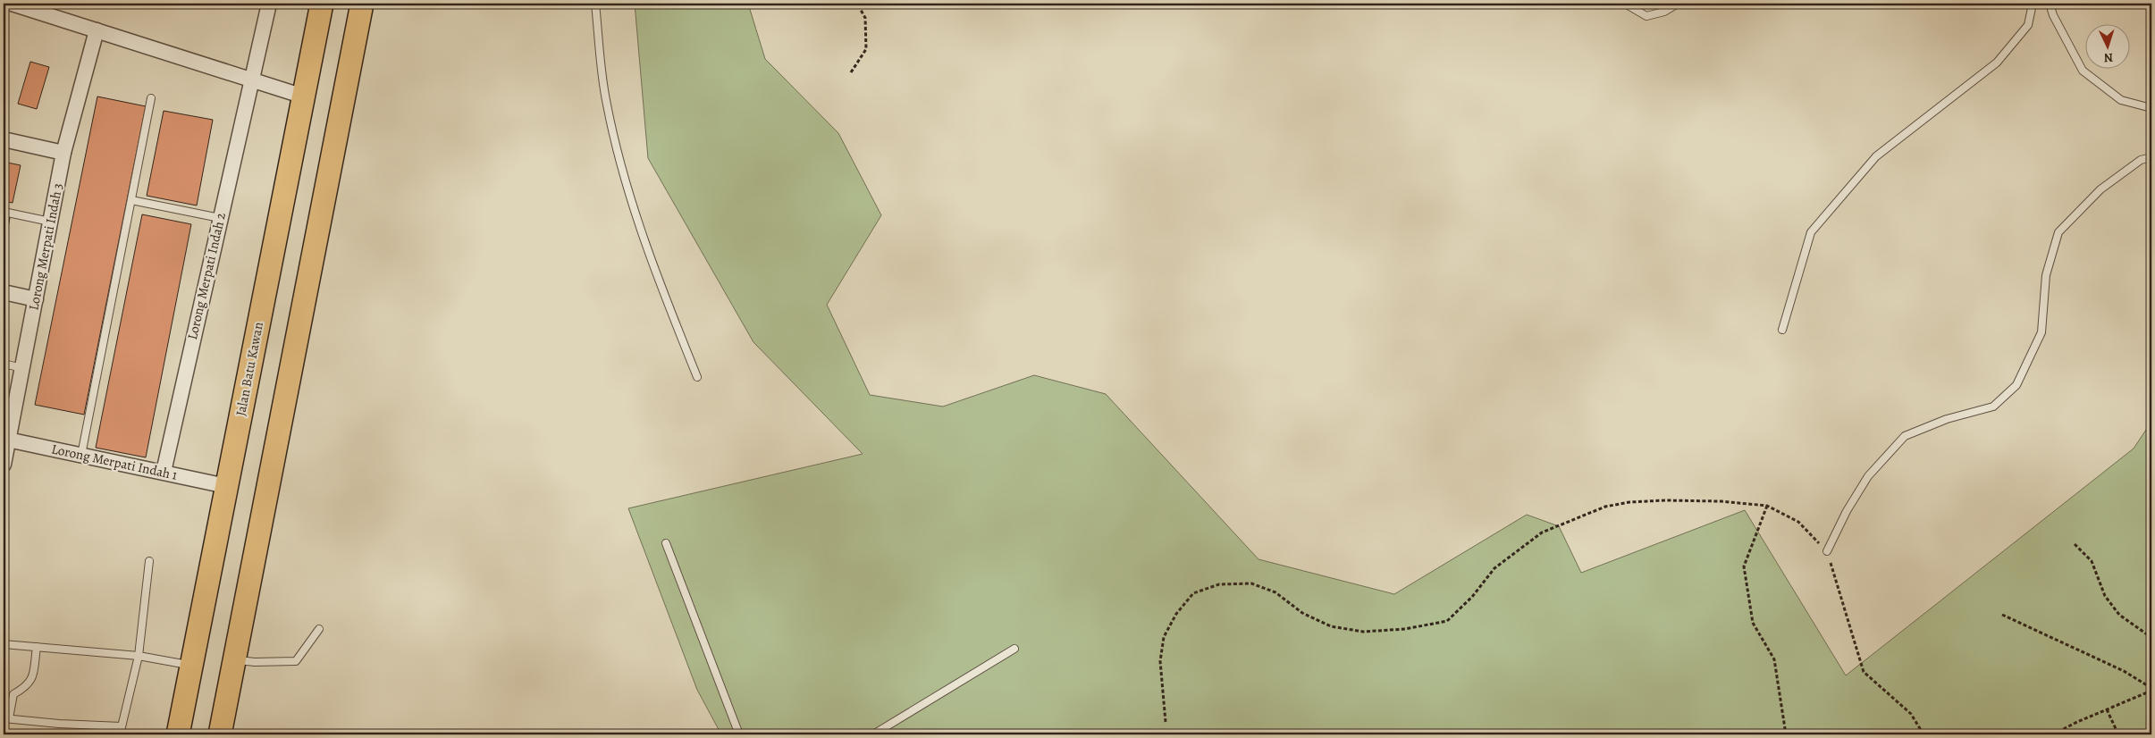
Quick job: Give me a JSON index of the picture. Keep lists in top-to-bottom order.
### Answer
{
  "streets": {
    "main road": ["Jalan Batu Kawan"],
    "street": ["Lorong Merpati Indah 3", "Lorong Merpati Indah 2", "Lorong Merpati Indah 1"]
  },
  "crossings": [
    ["Lorong Merpati Indah 3", "Lorong Merpati Indah 1"],
    ["Lorong Merpati Indah 2", "Lorong Merpati Indah 1"],
    ["Jalan Batu Kawan", "Lorong Merpati Indah 1"]
  ],
  "north": "bottom"
}
